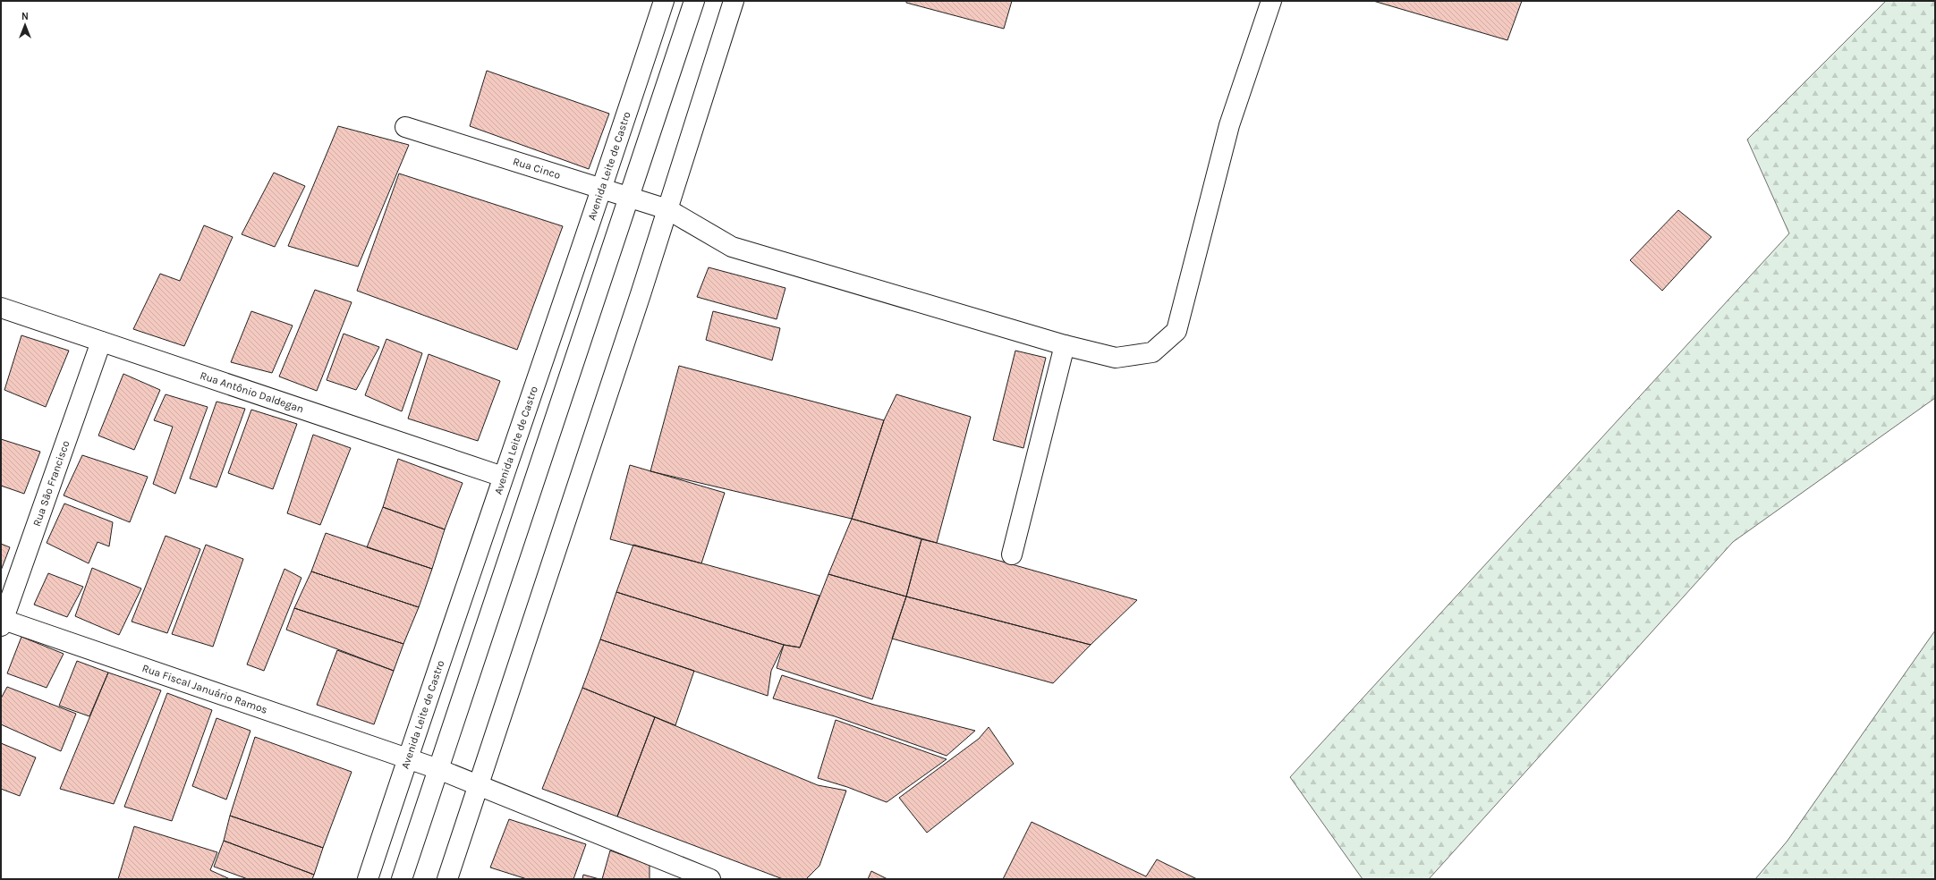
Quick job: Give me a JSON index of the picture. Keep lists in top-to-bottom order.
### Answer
{
  "streets": {
    "main road": [
      "Avenida Leite de Castro",
      "Rua Cinco",
      "Rua Antônio Daldegan",
      "Rua São Francisco",
      "Rua Fiscal Januário Ramos"
    ]
  },
  "crossings": [
    ["Avenida Leite de Castro", "Rua Cinco"],
    ["Avenida Leite de Castro", "Rua Antônio Daldegan"],
    ["Avenida Leite de Castro", "Rua Fiscal Januário Ramos"],
    ["Rua Antônio Daldegan", "Rua São Francisco"],
    ["Rua São Francisco", "Rua Fiscal Januário Ramos"]
  ],
  "north": "top"
}
